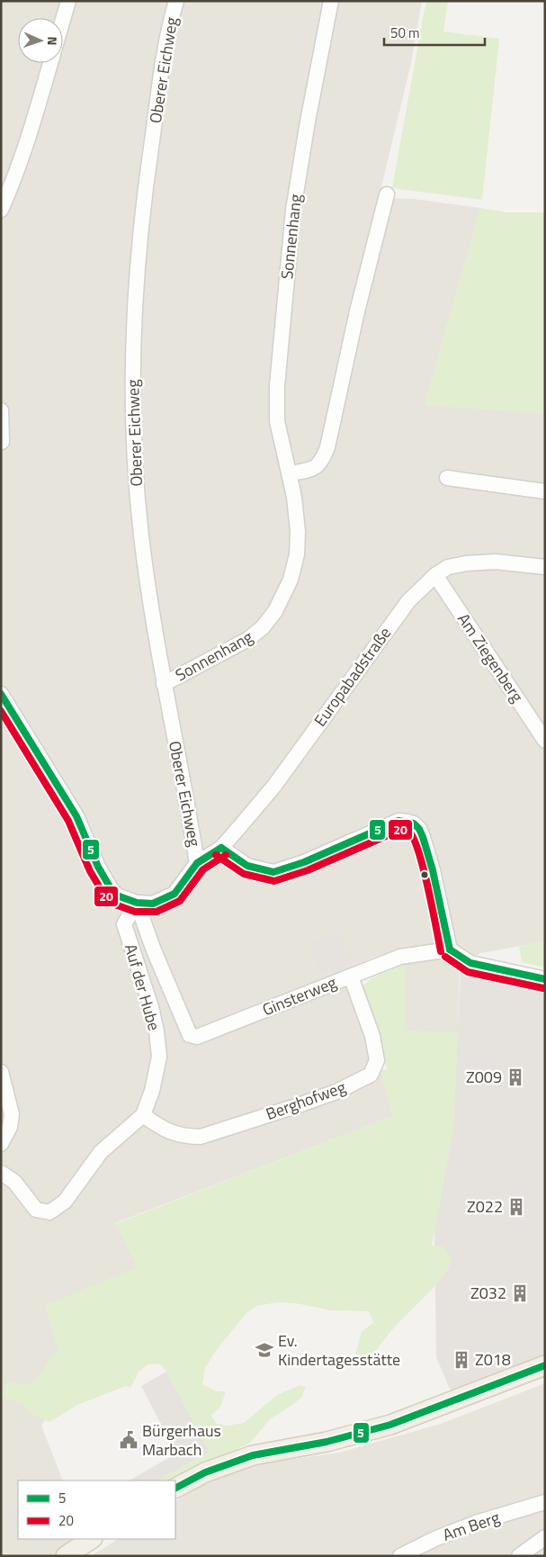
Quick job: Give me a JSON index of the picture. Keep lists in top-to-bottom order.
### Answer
{
  "streets": {
    "street": [
      "Oberer Eichweg",
      "Sonnenhang",
      "Am Ziegenberg",
      "Europabadstraße",
      "Auf der Hube",
      "Ginsterweg",
      "Berghofweg",
      "Am Berg"
    ]
  },
  "crossings": [
    ["Oberer Eichweg", "Sonnenhang"],
    ["Oberer Eichweg", "Europabadstraße"],
    ["Am Ziegenberg", "Europabadstraße"],
    ["Auf der Hube", "Ginsterweg"],
    ["Auf der Hube", "Berghofweg"],
    ["Ginsterweg", "Berghofweg"]
  ],
  "places": {
    "building": [
      "Z009",
      "Z022",
      "Z032",
      "Z018"
    ],
    "school or university": ["Ev. Kindertagesstätte"],
    "public building": ["Bürgerhaus Marbach"]
  },
  "lines": ["transit line 5", "transit line 20"],
  "legend": ["5", "20"],
  "scale_bar": "50 m",
  "north": "right"
}
